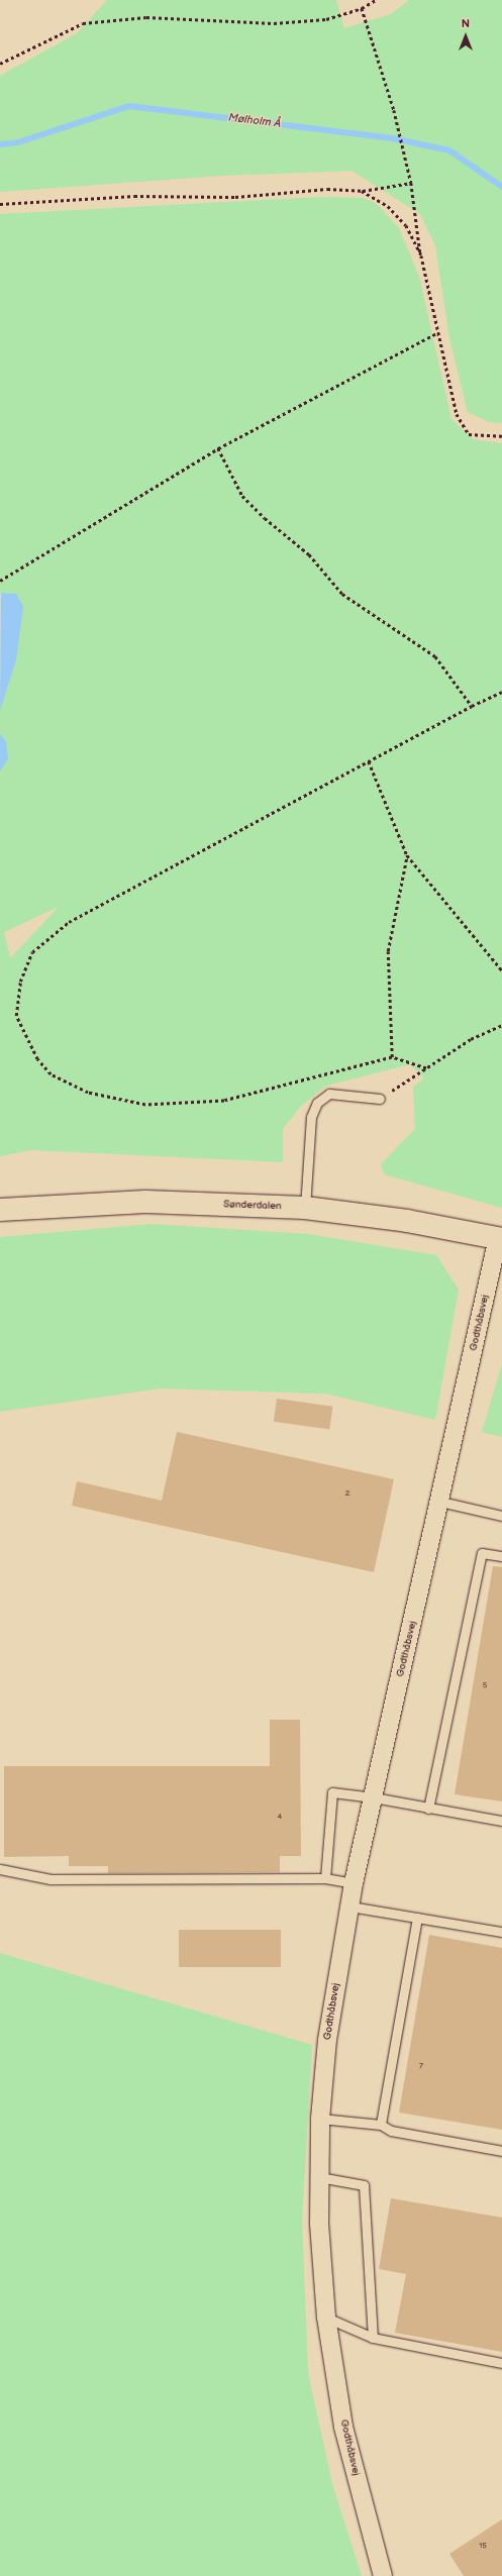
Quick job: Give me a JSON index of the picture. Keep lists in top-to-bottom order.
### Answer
{
  "streets": {
    "street": ["Sønderdalen", "Godthåbsvej"]
  },
  "crossings": [
    ["Sønderdalen", "Godthåbsvej"]
  ],
  "water": ["Mølholm Å"],
  "house_numbers": [
    "2",
    "5",
    "4",
    "7",
    "15"
  ],
  "north": "top"
}
